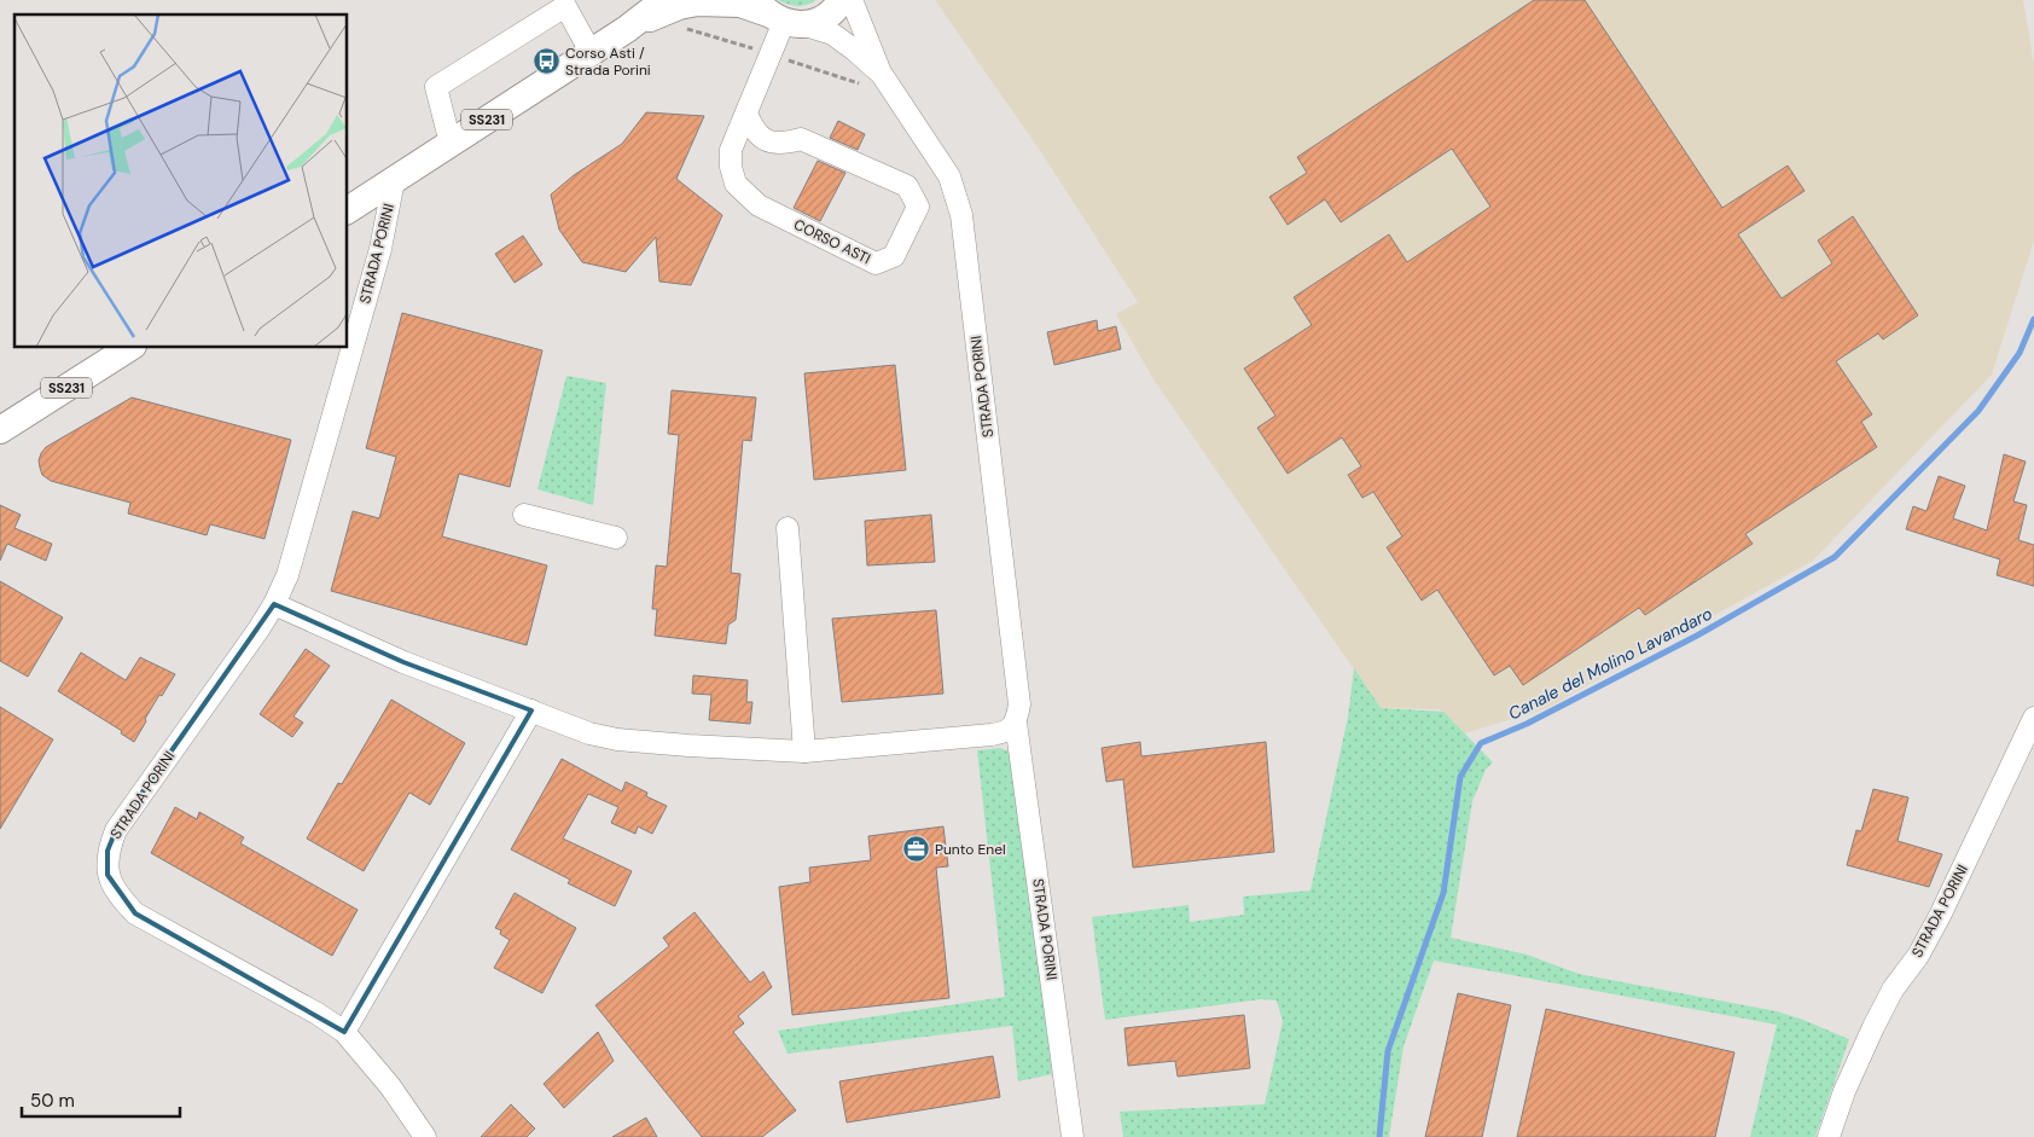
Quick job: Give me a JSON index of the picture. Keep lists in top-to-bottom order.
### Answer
{
  "streets": {
    "main road": ["SS231"],
    "street": ["CORSO ASTI", "STRADA PORINI"]
  },
  "crossings": [
    ["SS231", "CORSO ASTI"],
    ["SS231", "STRADA PORINI"],
    ["CORSO ASTI", "STRADA PORINI"]
  ],
  "water": ["Canale del Molino Lavandaro"],
  "places": {
    "bus stop": ["Corso Asti / Strada Porini"],
    "office": ["Punto Enel"]
  },
  "scale_bar": "50 m"
}
